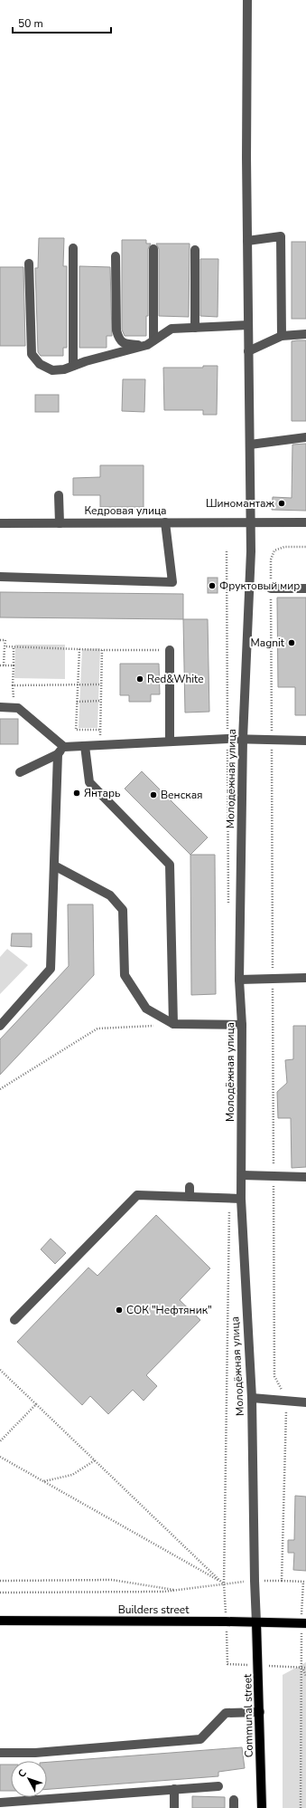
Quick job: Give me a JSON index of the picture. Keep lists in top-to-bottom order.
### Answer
{
  "streets": {
    "main road": ["Builders street", "Communal street"],
    "street": ["Кедровая улица", "Молодёжная улица"]
  },
  "crossings": [
    ["Кедровая улица", "Молодёжная улица"],
    ["Молодёжная улица", "Builders street"],
    ["Молодёжная улица", "Communal street"],
    ["Builders street", "Communal street"]
  ],
  "places": [
    "Шиномантаж",
    "Фруктовый мир",
    "Magnit",
    "Red&White",
    "Янтарь",
    "Венская",
    "СОК \"Нефтяник\""
  ],
  "scale_bar": "50 m",
  "north": "top left"
}
